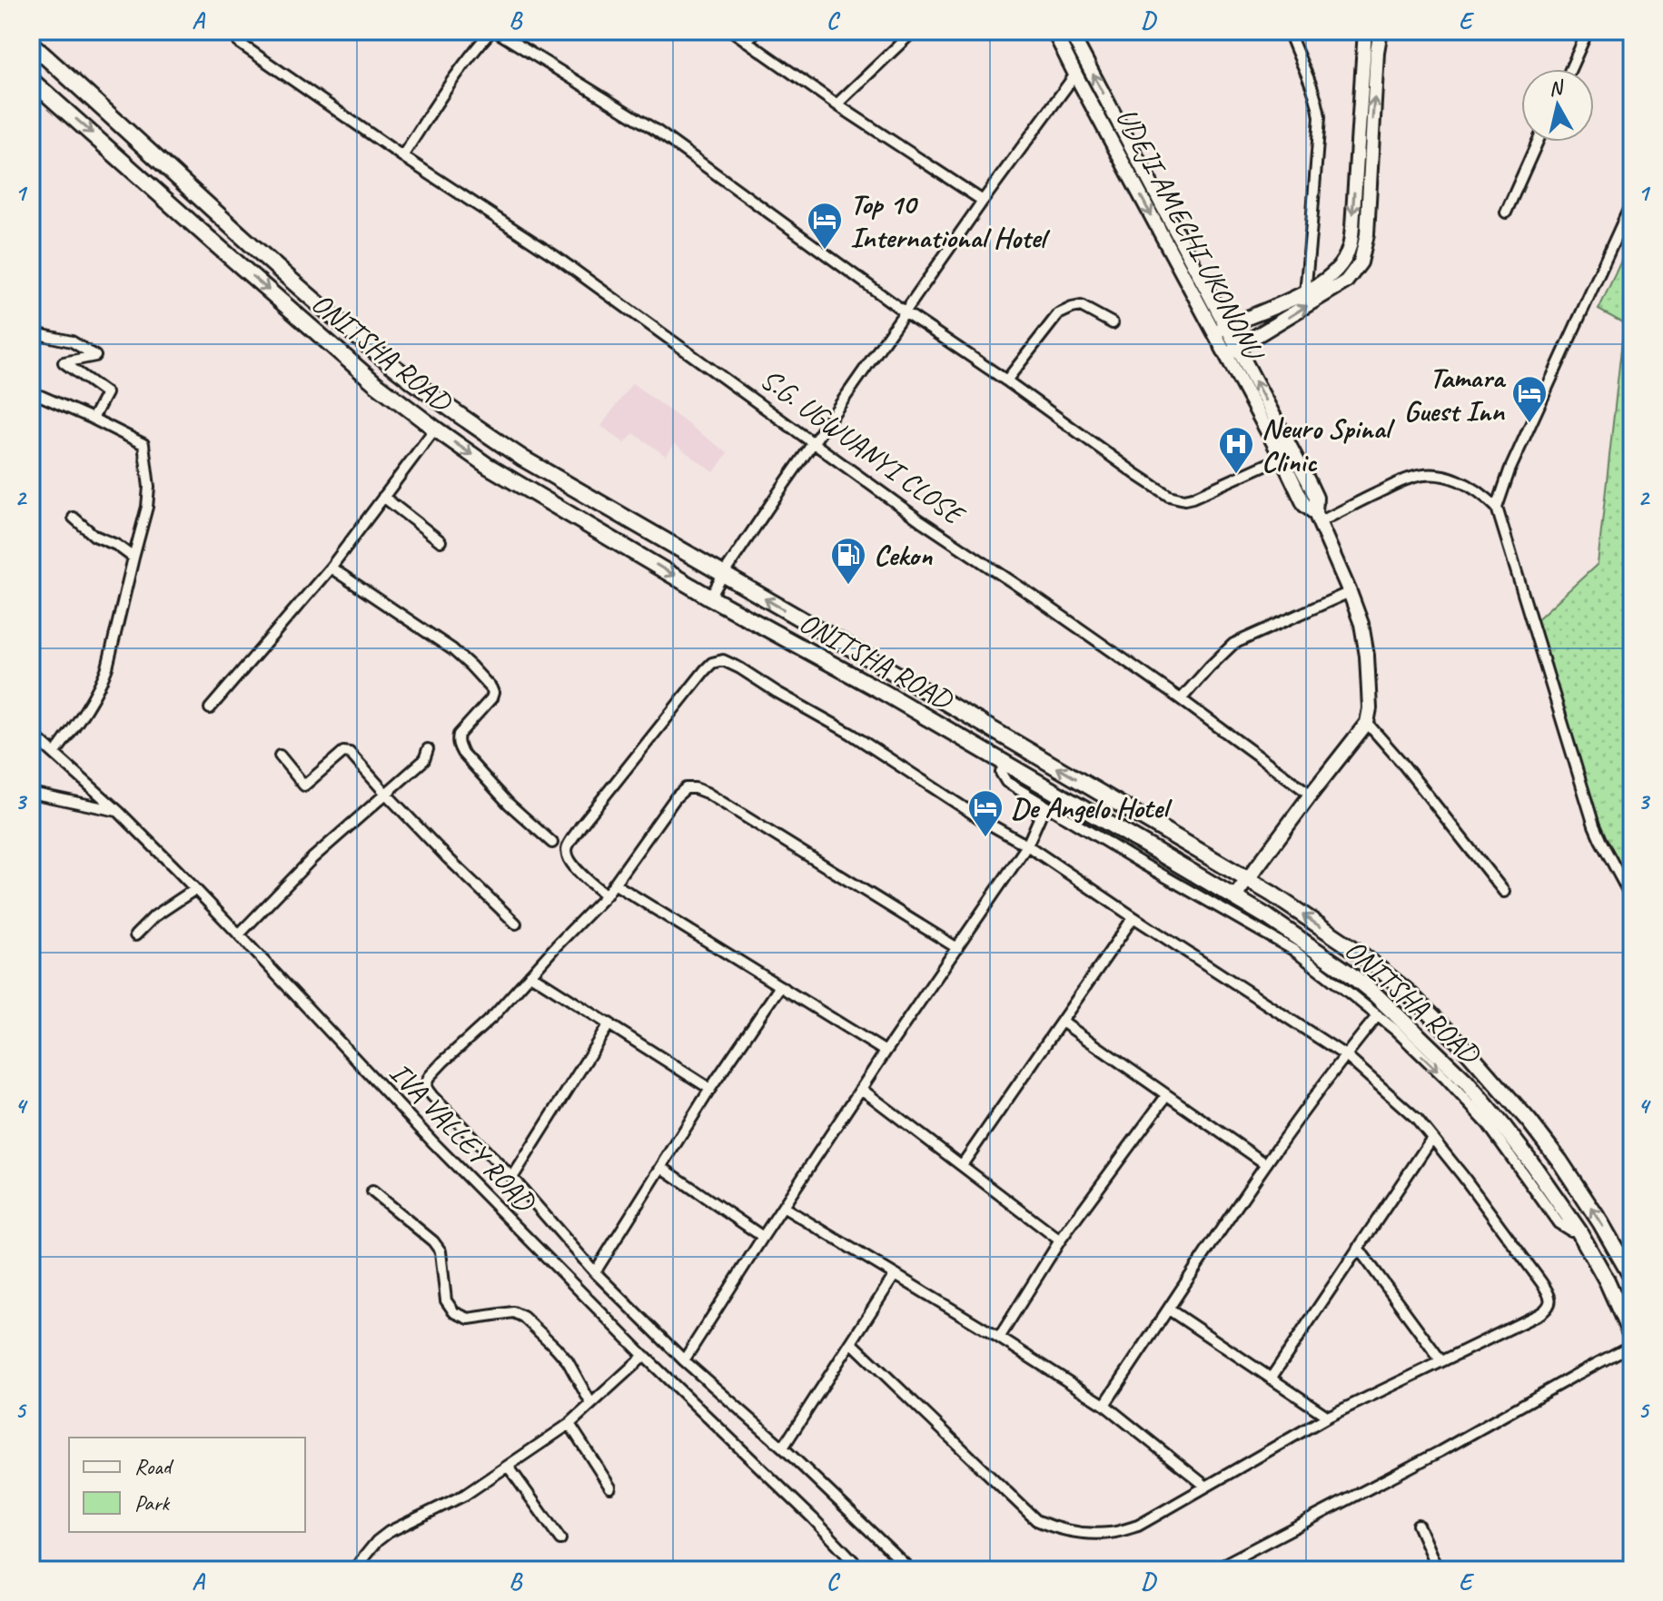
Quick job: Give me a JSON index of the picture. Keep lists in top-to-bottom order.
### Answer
{
  "streets": {
    "main road": ["UDEJI AMECHI UKONONU", "ONITSHA ROAD"],
    "street": ["S.G. UGWUANYI CLOSE", "IVA VALLEY ROAD"]
  },
  "places": {
    "hotel": ["Top 10 International Hotel", "Tamara Guest Inn", "De Angelo Hotel"],
    "hospital": ["Neuro Spinal Clinic"],
    "fuel station": ["Cekon"]
  },
  "legend": ["Road", "Park"],
  "north": "top",
  "grid": {
    "columns": [
      "A",
      "B",
      "C",
      "D",
      "E"
    ],
    "rows": [
      "1",
      "2",
      "3",
      "4",
      "5"
    ]
  }
}
